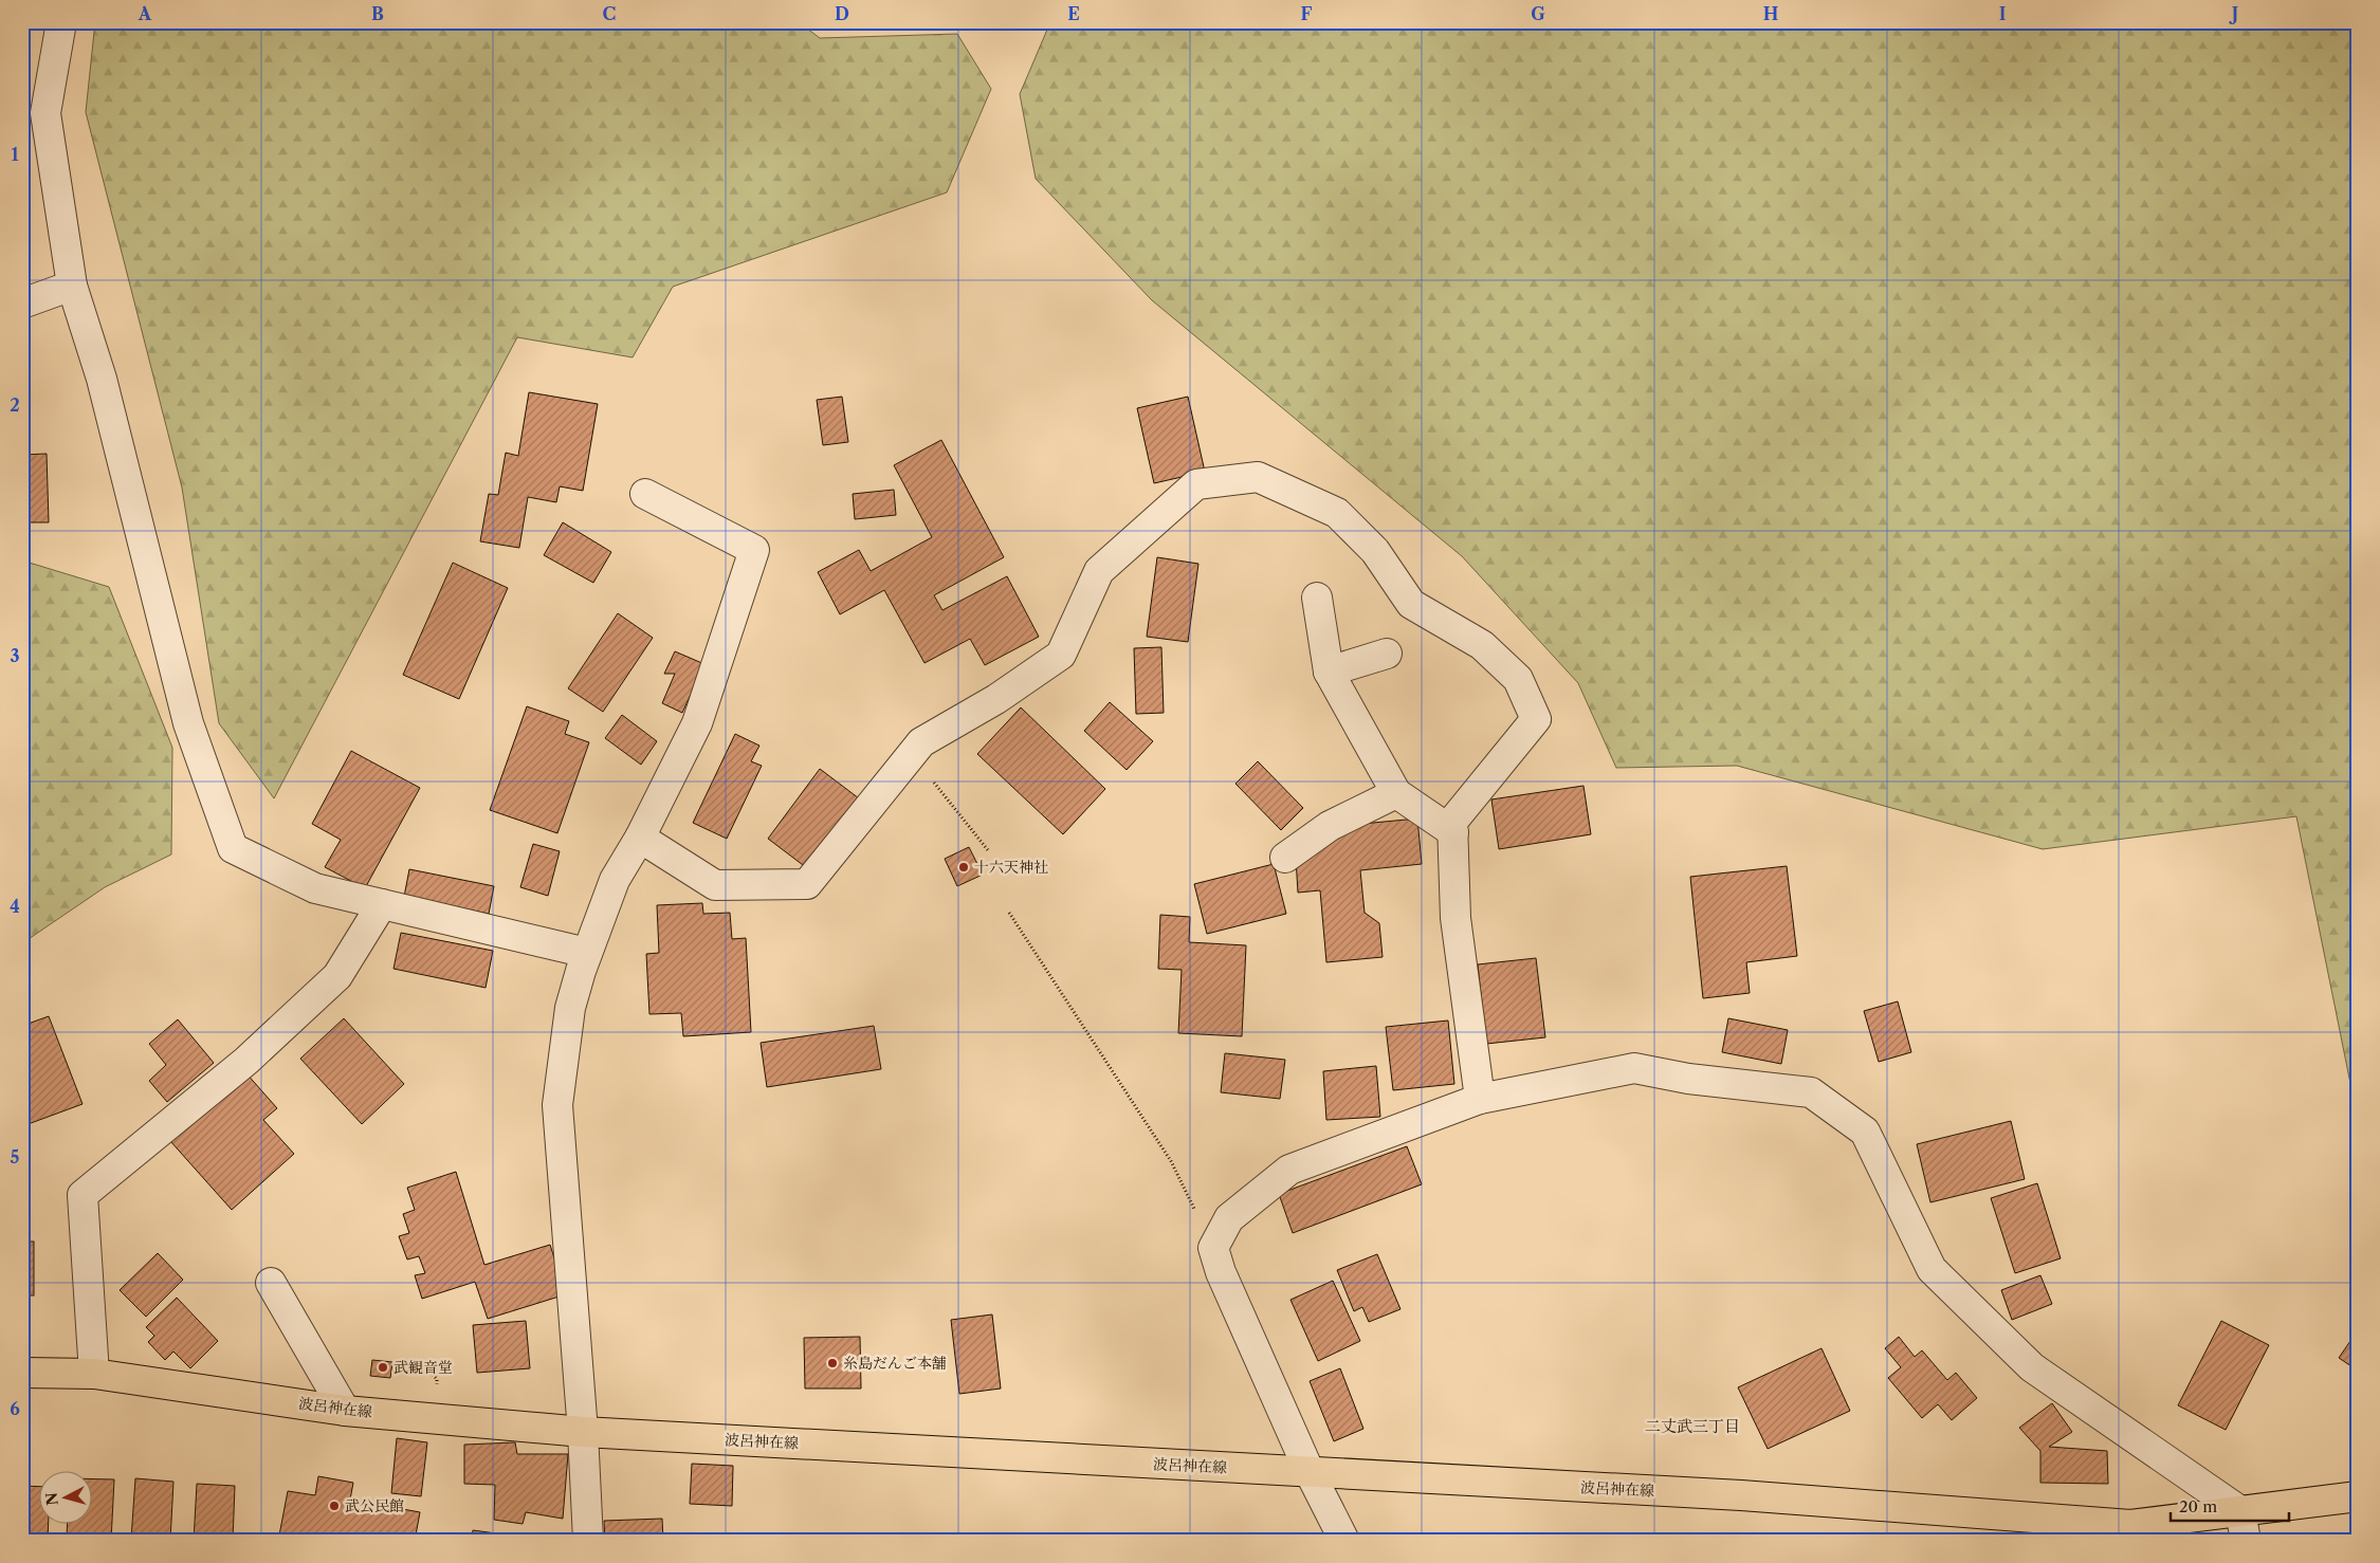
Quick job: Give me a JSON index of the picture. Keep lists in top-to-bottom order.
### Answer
{
  "streets": {
    "main road": ["波呂神在線"]
  },
  "districts": ["二丈武三丁目"],
  "places": [
    "十六天神社",
    "糸島だんご本舗",
    "武観音堂",
    "武公民館"
  ],
  "scale_bar": "20 m",
  "north": "left",
  "grid": {
    "columns": [
      "A",
      "B",
      "C",
      "D",
      "E",
      "F",
      "G",
      "H",
      "I",
      "J"
    ],
    "rows": [
      "1",
      "2",
      "3",
      "4",
      "5",
      "6"
    ]
  }
}
